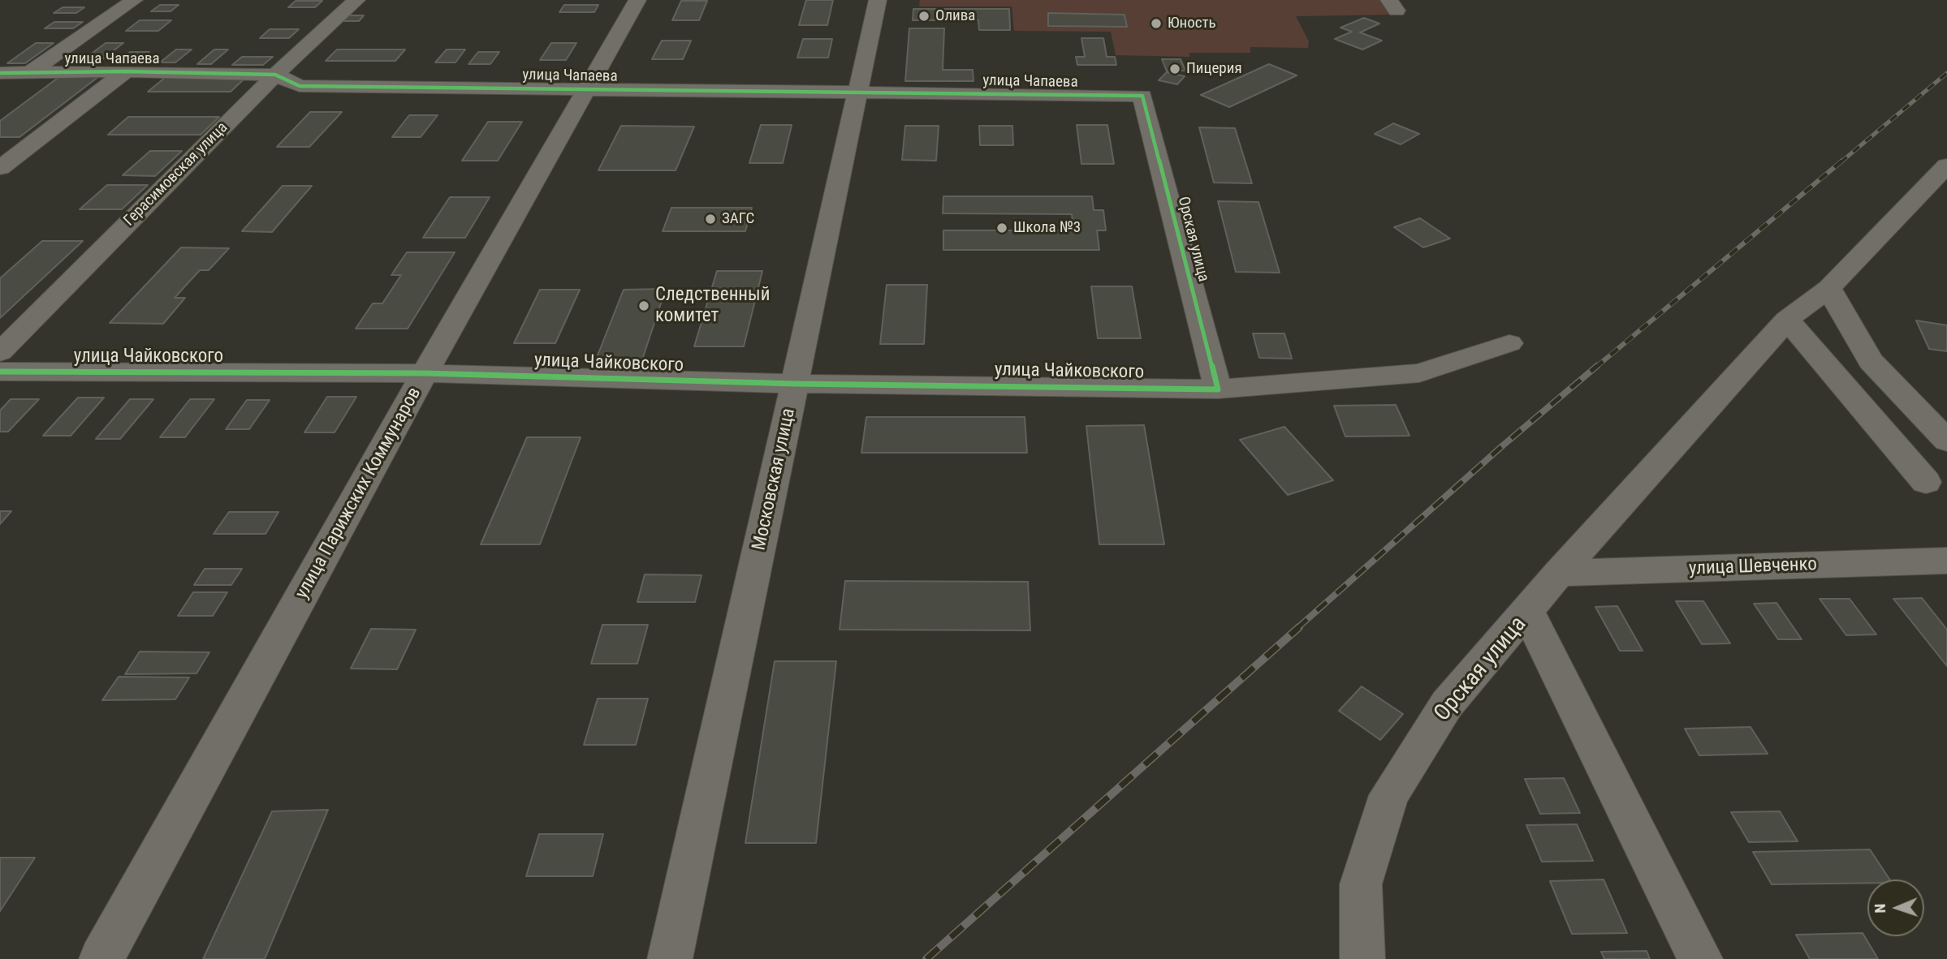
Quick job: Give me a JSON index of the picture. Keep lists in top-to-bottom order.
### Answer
{
  "streets": {
    "street": [
      "улица Чапаева",
      "Герасимовская улица",
      "Орская улица",
      "улица Чайковского",
      "Московская улица",
      "улица Парижских Коммунаров",
      "улица Шевченко"
    ]
  },
  "crossings": [
    ["улица Чапаева", "Герасимовская улица"],
    ["улица Чапаева", "Орская улица"],
    ["улица Чапаева", "Московская улица"],
    ["улица Чапаева", "улица Парижских Коммунаров"],
    ["Орская улица", "улица Чайковского"],
    ["улица Чайковского", "Московская улица"],
    ["улица Чайковского", "улица Парижских Коммунаров"]
  ],
  "places": [
    "Олива",
    "Юность",
    "Пицерия",
    "ЗАГС",
    "Школа №3",
    "Следственный комитет"
  ],
  "north": "left"
}
